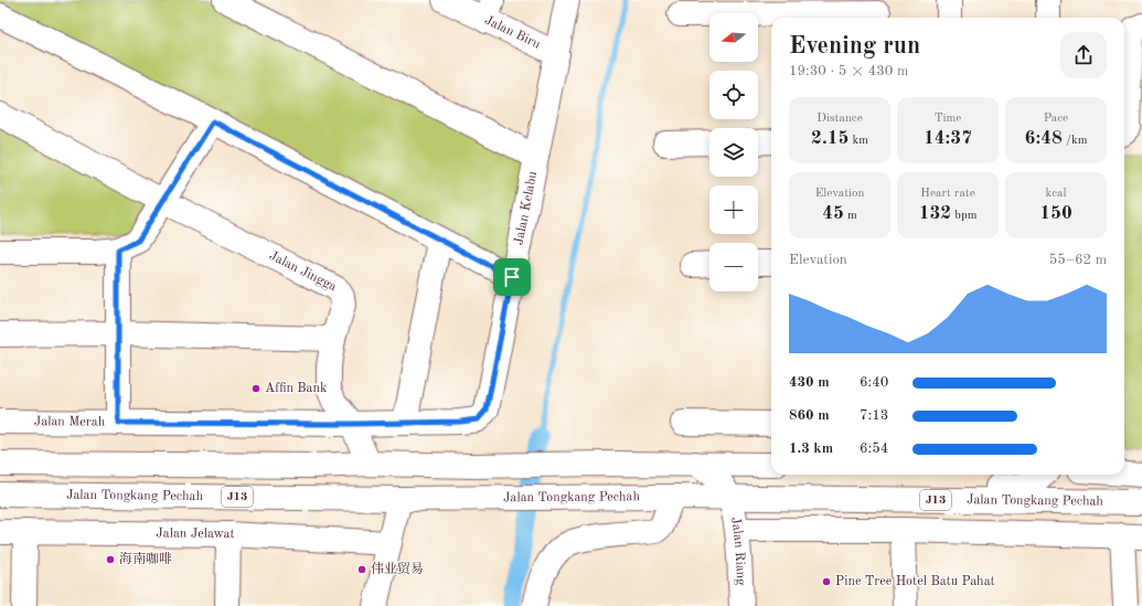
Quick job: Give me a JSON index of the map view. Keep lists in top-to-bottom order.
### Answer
{
  "streets": {
    "street": [
      "Jalan Biru",
      "Jalan Kelabu",
      "Jalan Jingga",
      "Jalan Merah",
      "Jalan Tongkang Pechah",
      "J13",
      "Jalan Jelawat",
      "Jalan Riang"
    ]
  },
  "crossings": [
    ["Jalan Biru", "Jalan Kelabu"],
    ["Jalan Kelabu", "Jalan Jingga"],
    ["Jalan Kelabu", "Jalan Merah"],
    ["Jalan Jingga", "Jalan Merah"],
    ["Jalan Tongkang Pechah", "Jalan Riang"]
  ],
  "places": [
    "Affin Bank",
    "海南咖啡",
    "伟业贸易",
    "Pine Tree Hotel Batu Pahat"
  ],
  "north": "left",
  "page": {
    "map_buttons": ["+", "−"],
    "heading": ["Evening run", "19:30 · 5 × 430 m"],
    "stats": [
      ["Distance", "2.15 km"],
      ["Time", "14:37"],
      ["Pace", "6:48 /km"],
      ["Elevation", "45 m"],
      ["Heart rate", "132 bpm"],
      ["kcal", "150"]
    ],
    "chart": ["Elevation", "55–62 m"],
    "list": [
      {
        "name": "430 m",
        "note": "6:40"
      },
      {
        "name": "860 m",
        "note": "7:13"
      },
      {
        "name": "1.3 km",
        "note": "6:54"
      }
    ]
  }
}
